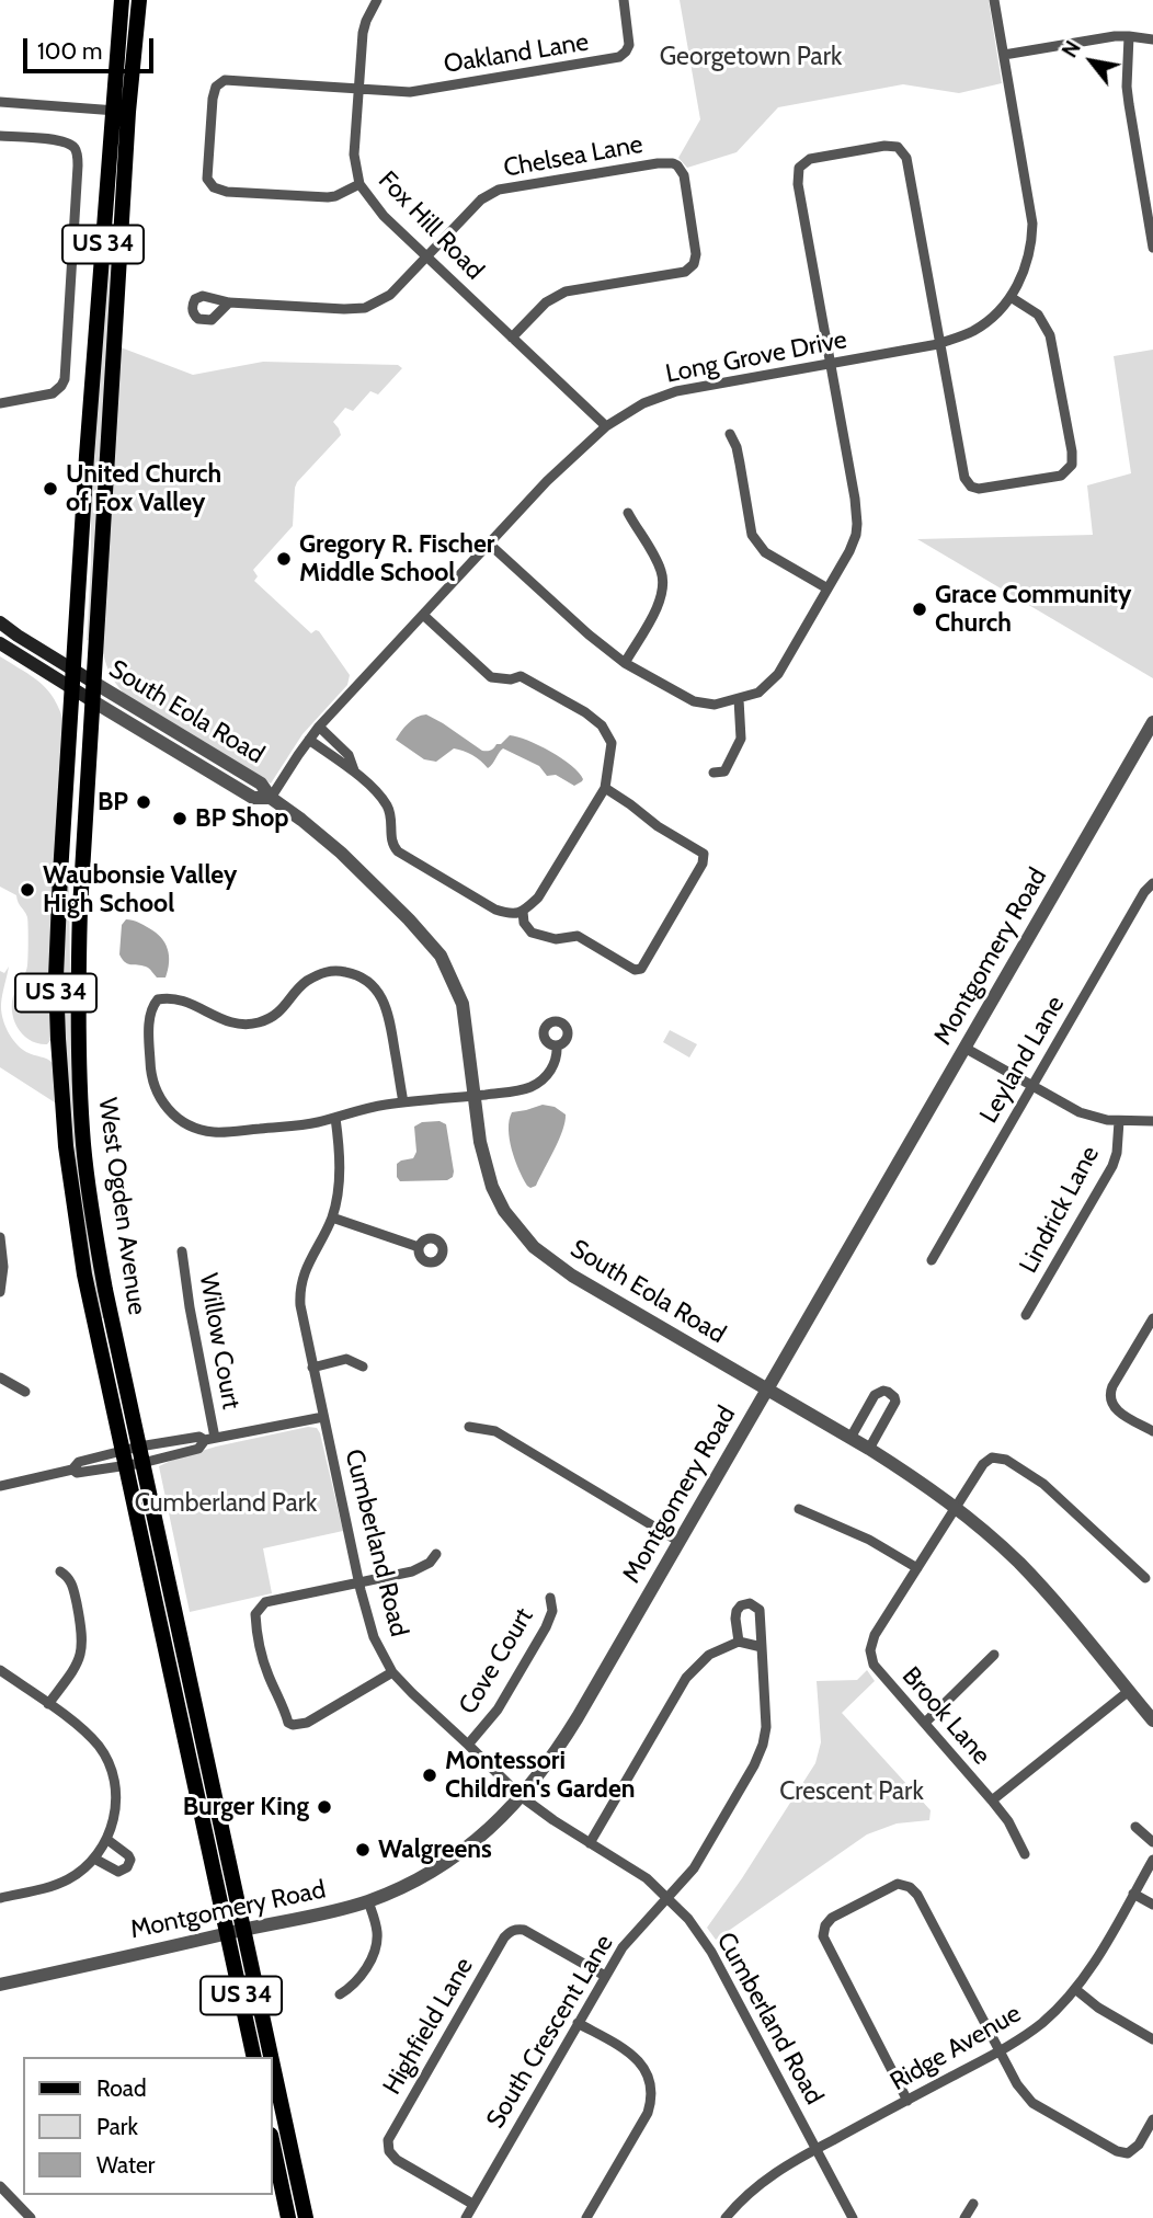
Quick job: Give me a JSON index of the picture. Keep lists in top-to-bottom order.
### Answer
{
  "streets": {
    "main road": ["US 34", "South Eola Road", "West Ogden Avenue"],
    "street": [
      "Oakland Lane",
      "Chelsea Lane",
      "Fox Hill Road",
      "Long Grove Drive",
      "Montgomery Road",
      "Leyland Lane",
      "Lindrick Lane",
      "Willow Court",
      "Cumberland Road",
      "Cove Court",
      "Brook Lane",
      "Highfield Lane",
      "South Crescent Lane",
      "Ridge Avenue"
    ]
  },
  "crossings": [
    ["Oakland Lane", "Fox Hill Road"],
    ["Chelsea Lane", "Fox Hill Road"],
    ["Fox Hill Road", "Long Grove Drive"],
    ["Long Grove Drive", "South Eola Road"],
    ["South Eola Road", "Montgomery Road"],
    ["South Eola Road", "West Ogden Avenue"],
    ["South Eola Road", "Brook Lane"],
    ["Montgomery Road", "West Ogden Avenue"],
    ["Montgomery Road", "Cumberland Road"],
    ["Cumberland Road", "Cove Court"],
    ["Cumberland Road", "South Crescent Lane"],
    ["Cumberland Road", "Ridge Avenue"],
    ["Highfield Lane", "South Crescent Lane"]
  ],
  "parks": ["Georgetown Park", "Cumberland Park", "Crescent Park"],
  "places": [
    "United Church of Fox Valley",
    "Gregory R. Fischer Middle School",
    "Grace Community Church",
    "BP",
    "BP Shop",
    "Waubonsie Valley High School",
    "Montessori Children's Garden",
    "Burger King",
    "Walgreens"
  ],
  "legend": ["Road", "Park", "Water"],
  "scale_bar": "100 m",
  "north": "top left"
}
